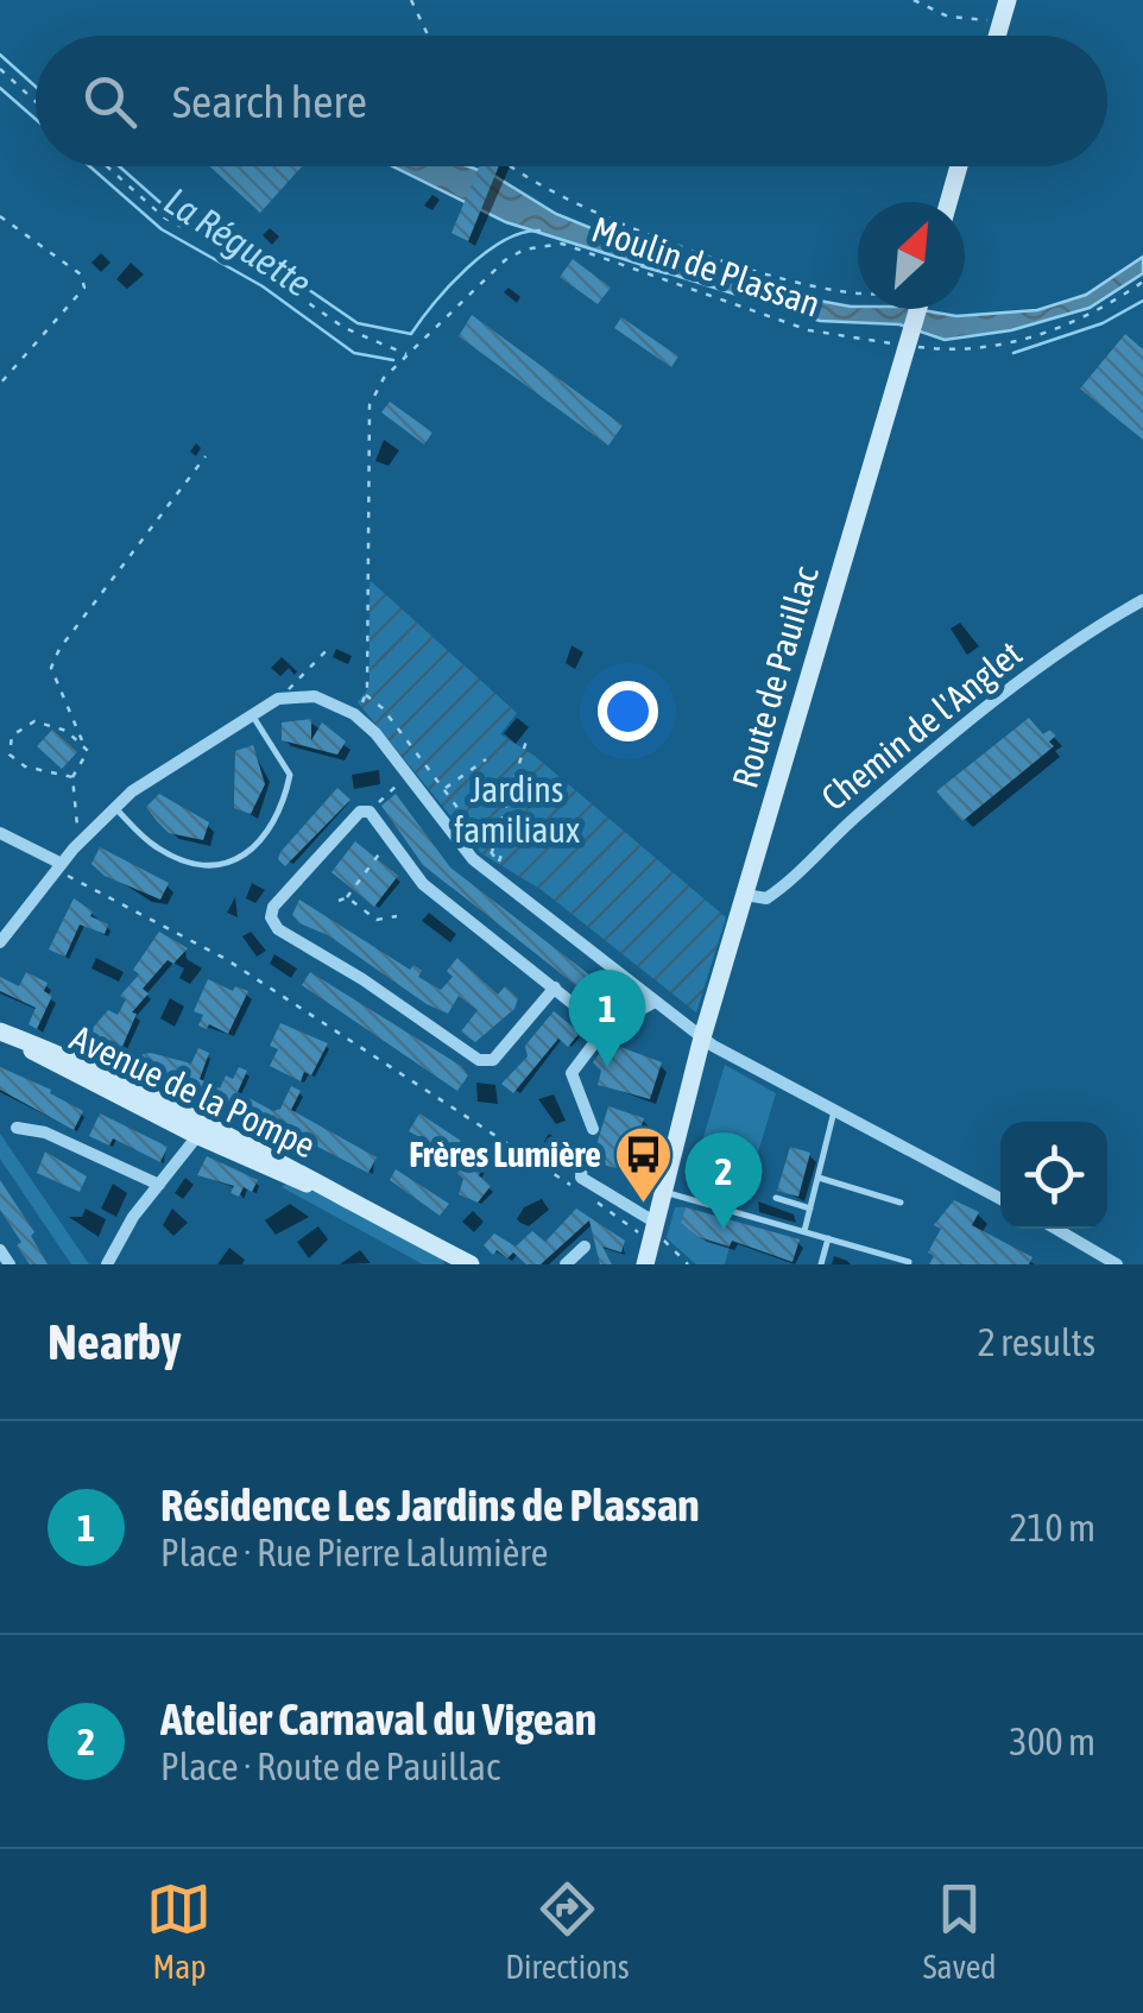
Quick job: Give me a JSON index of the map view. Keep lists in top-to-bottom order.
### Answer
{
  "streets": {
    "main road": ["Route de Pauillac", "Avenue de la Pompe"],
    "street": ["Chemin de l'Anglet"],
    "path": ["Moulin de Plassan"]
  },
  "crossings": [
    ["Moulin de Plassan", "Route de Pauillac"],
    ["Route de Pauillac", "Chemin de l'Anglet"]
  ],
  "water": ["La Réguette"],
  "parks": ["Jardins familiaux"],
  "places": {
    "bus stop": ["Frères Lumière"]
  },
  "north": "top right",
  "page": {
    "search": "Search here",
    "pins": ["1", "2"],
    "heading": ["Nearby", "2 results"],
    "list": [
      {
        "mark": "1",
        "name": "Résidence Les Jardins de Plassan",
        "note": "Place · Rue Pierre Lalumière",
        "value": "210 m"
      },
      {
        "mark": "2",
        "name": "Atelier Carnaval du Vigean",
        "note": "Place · Route de Pauillac",
        "value": "300 m"
      }
    ],
    "nav": ["Map", "Directions", "Saved"]
  }
}
